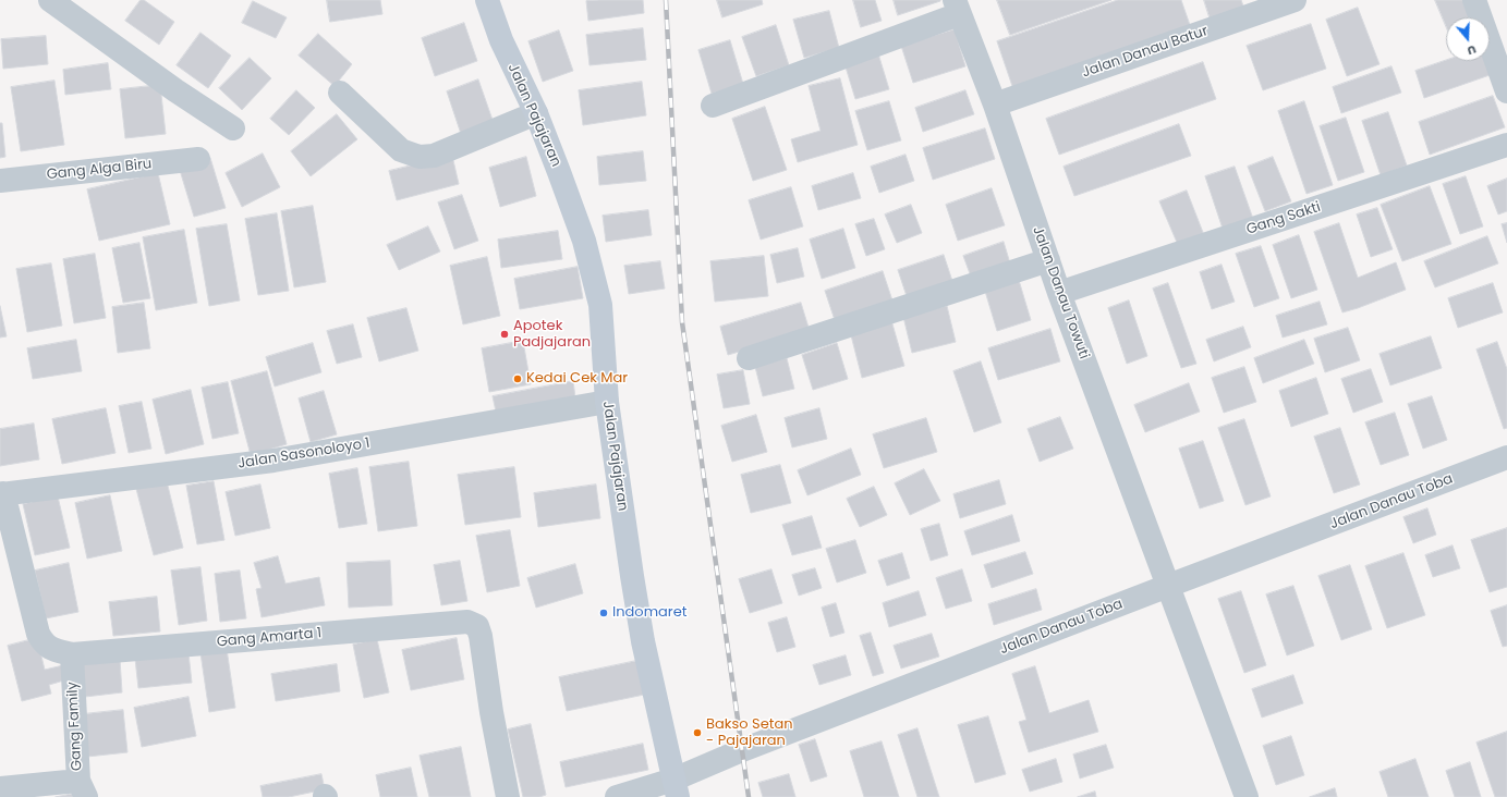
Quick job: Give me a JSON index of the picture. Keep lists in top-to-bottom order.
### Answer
{
  "streets": {
    "main road": ["Jalan Pajajaran"],
    "street": [
      "Jalan Danau Batur",
      "Gang Alga Biru",
      "Gang Sakti",
      "Jalan Danau Towuti",
      "Jalan Sasonoloyo 1",
      "Jalan Danau Toba",
      "Gang Amarta 1",
      "Gang Family"
    ]
  },
  "crossings": [
    ["Jalan Danau Batur", "Jalan Danau Towuti"],
    ["Jalan Pajajaran", "Jalan Sasonoloyo 1"],
    ["Jalan Pajajaran", "Jalan Danau Toba"],
    ["Gang Sakti", "Jalan Danau Towuti"],
    ["Jalan Danau Towuti", "Jalan Danau Toba"],
    ["Jalan Sasonoloyo 1", "Gang Amarta 1"],
    ["Gang Amarta 1", "Gang Family"]
  ],
  "places": [
    "Apotek Padjajaran",
    "Kedai Cek Mar",
    "Indomaret",
    "Bakso Setan - Pajajaran"
  ],
  "north": "bottom"
}
